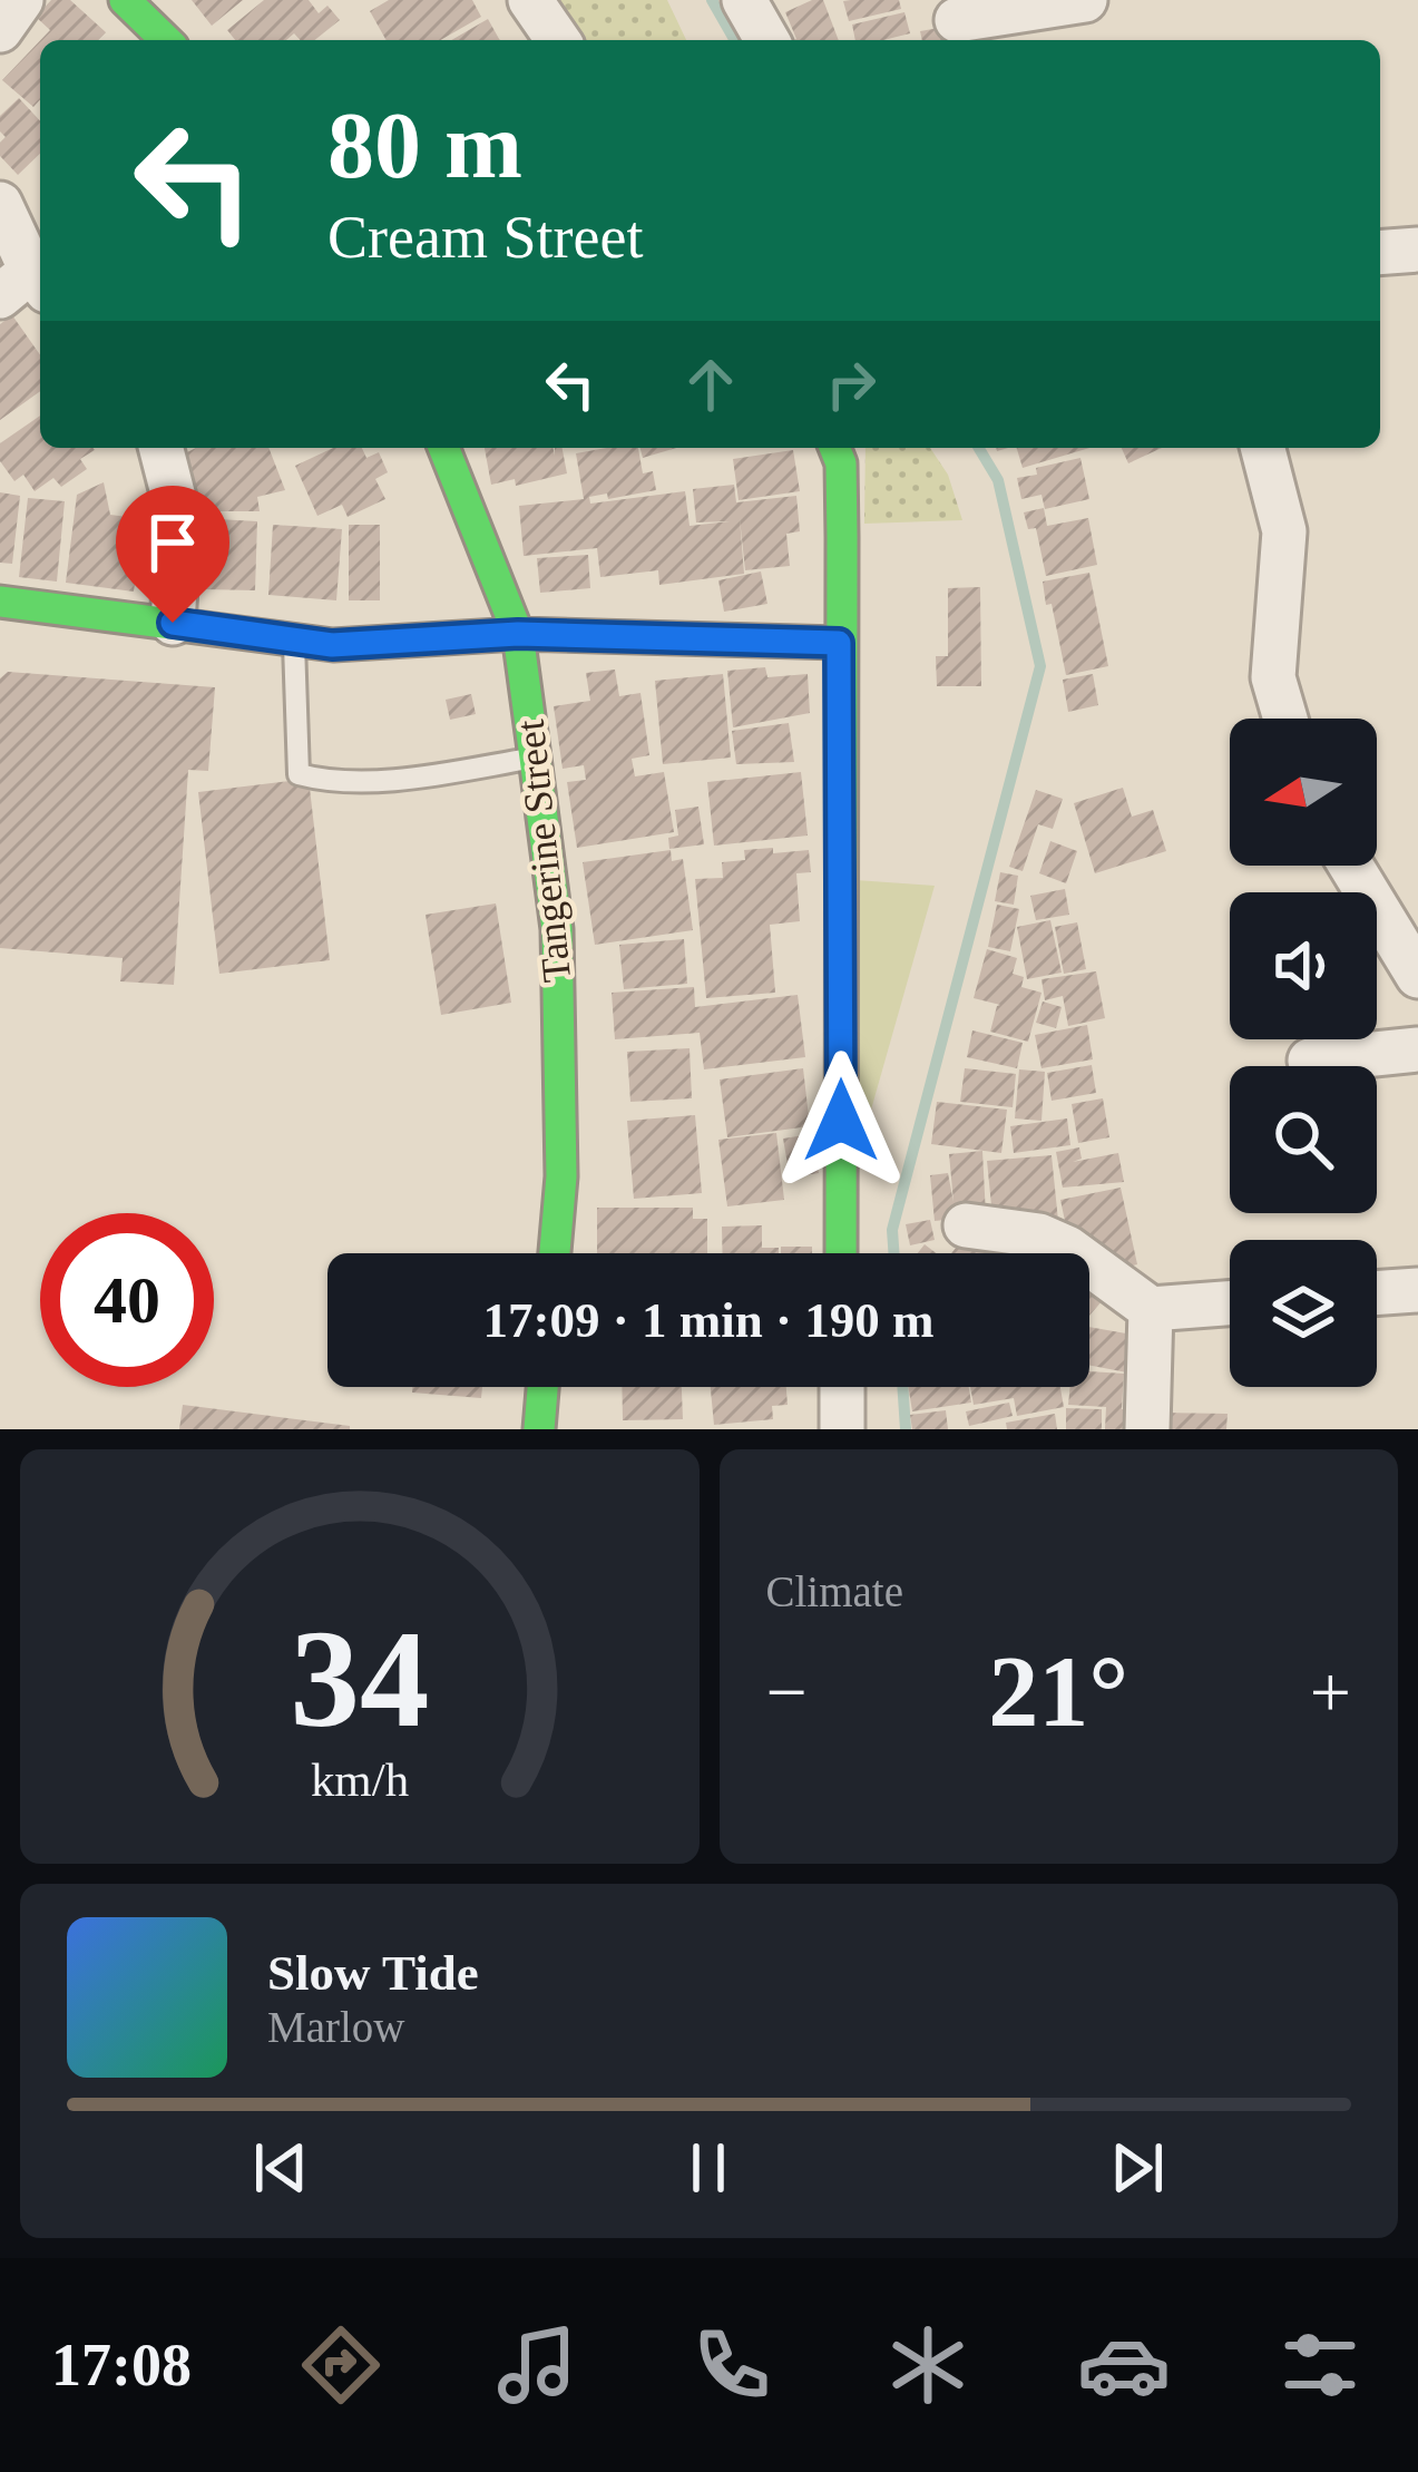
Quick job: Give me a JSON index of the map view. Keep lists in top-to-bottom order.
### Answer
{
  "streets": {
    "street": ["Tangerine Street"]
  },
  "north": "left",
  "page": {
    "turn": ["80 m", "Cream Street"],
    "limit": "40",
    "trip": "17:09 · 1 min · 190 m",
    "tile": "Climate",
    "heat": ["−", "21°", "+"],
    "song": ["Slow Tide", "Marlow"],
    "tabs": "17:08",
    "gauge": ["34", "km/h"]
  }
}
